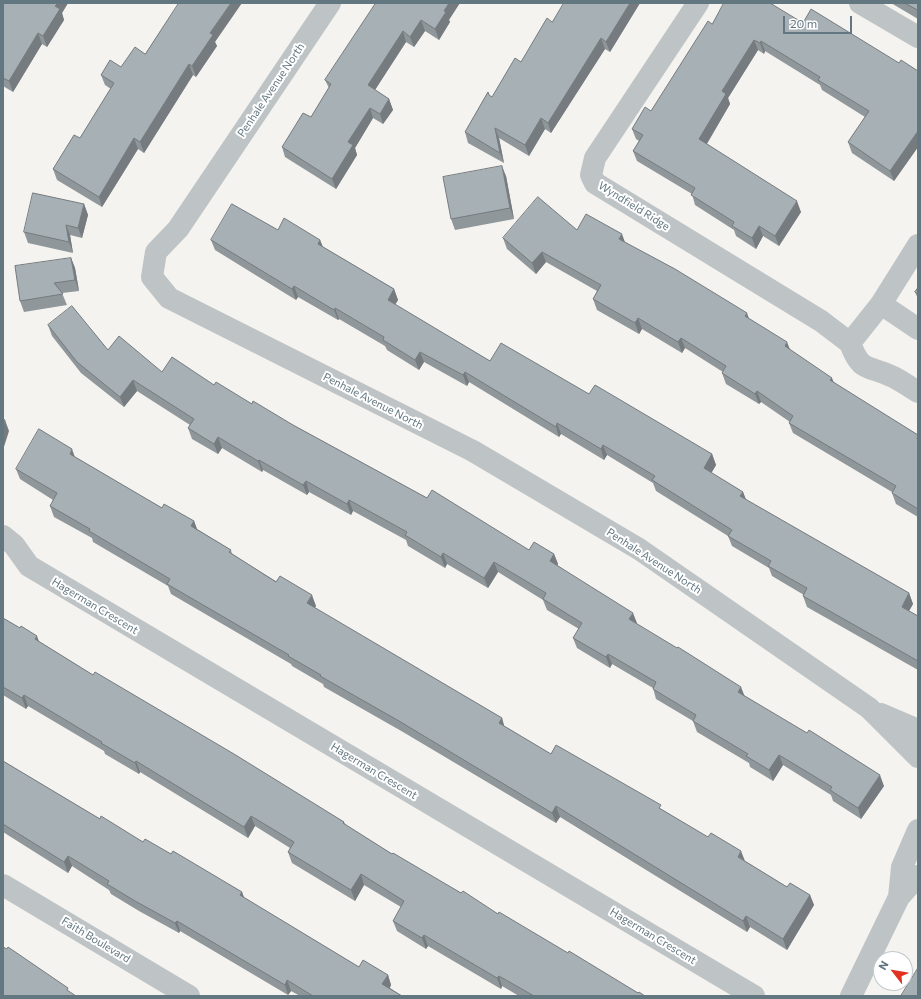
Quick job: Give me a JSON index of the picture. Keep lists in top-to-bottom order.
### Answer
{
  "streets": {
    "street": [
      "Penhale Avenue North",
      "Wyndfield Ridge",
      "Hagerman Crescent",
      "Faith Boulevard"
    ]
  },
  "scale_bar": "20 m",
  "north": "top left"
}
